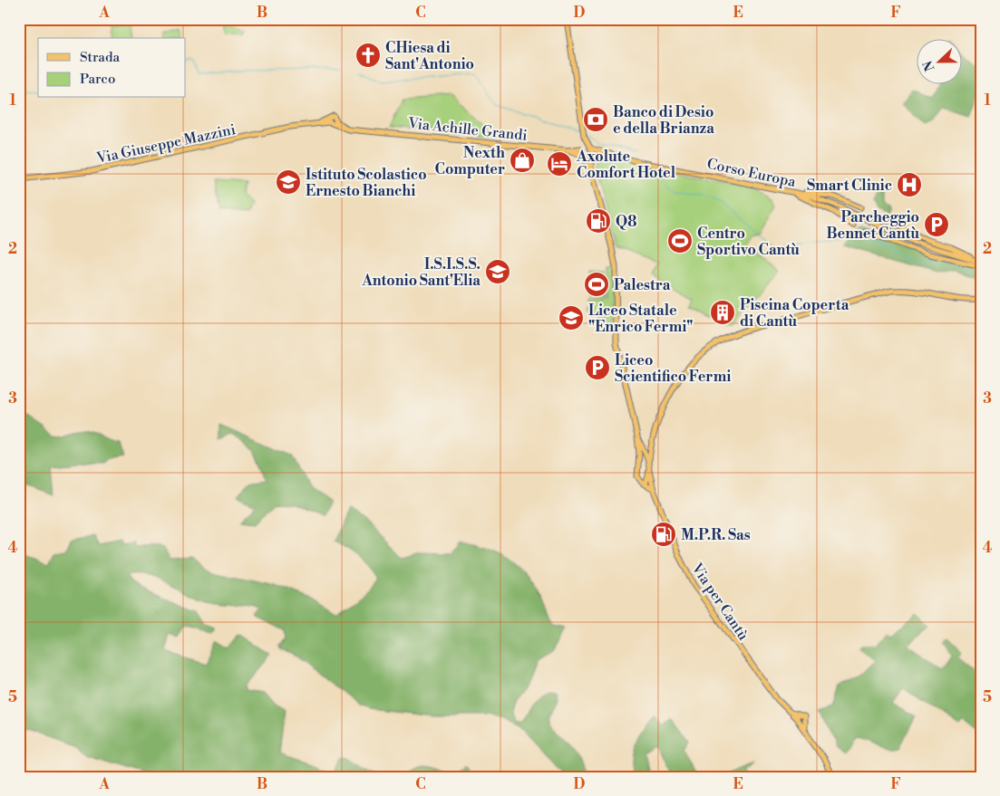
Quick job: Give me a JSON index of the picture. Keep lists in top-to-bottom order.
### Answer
{
  "streets": {
    "main road": [
      "Via Achille Grandi",
      "Via Giuseppe Mazzini",
      "Corso Europa",
      "Via per Cantù"
    ]
  },
  "crossings": [
    ["Via Achille Grandi", "Via Giuseppe Mazzini"],
    ["Via Achille Grandi", "Corso Europa"]
  ],
  "places": {
    "church": ["CHiesa di Sant'Antonio"],
    "bank": ["Banco di Desio e della Brianza"],
    "shop": ["Nexth Computer"],
    "hotel": ["Axolute Comfort Hotel"],
    "school or university": ["Istituto Scolastico Ernesto Bianchi", "I.S.I.S.S. Antonio Sant'Elia", "Liceo Statale \"Enrico Fermi\""],
    "hospital": ["Smart Clinic"],
    "fuel station": ["Q8", "M.P.R. Sas"],
    "parking": ["Parcheggio Bennet Cantù", "Liceo Scientifico Fermi"],
    "sports": ["Centro Sportivo Cantù", "Palestra"],
    "building": ["Piscina Coperta di Cantù"]
  },
  "legend": ["Strada", "Parco"],
  "north": "left",
  "grid": {
    "columns": [
      "A",
      "B",
      "C",
      "D",
      "E",
      "F"
    ],
    "rows": [
      "1",
      "2",
      "3",
      "4",
      "5"
    ]
  }
}
